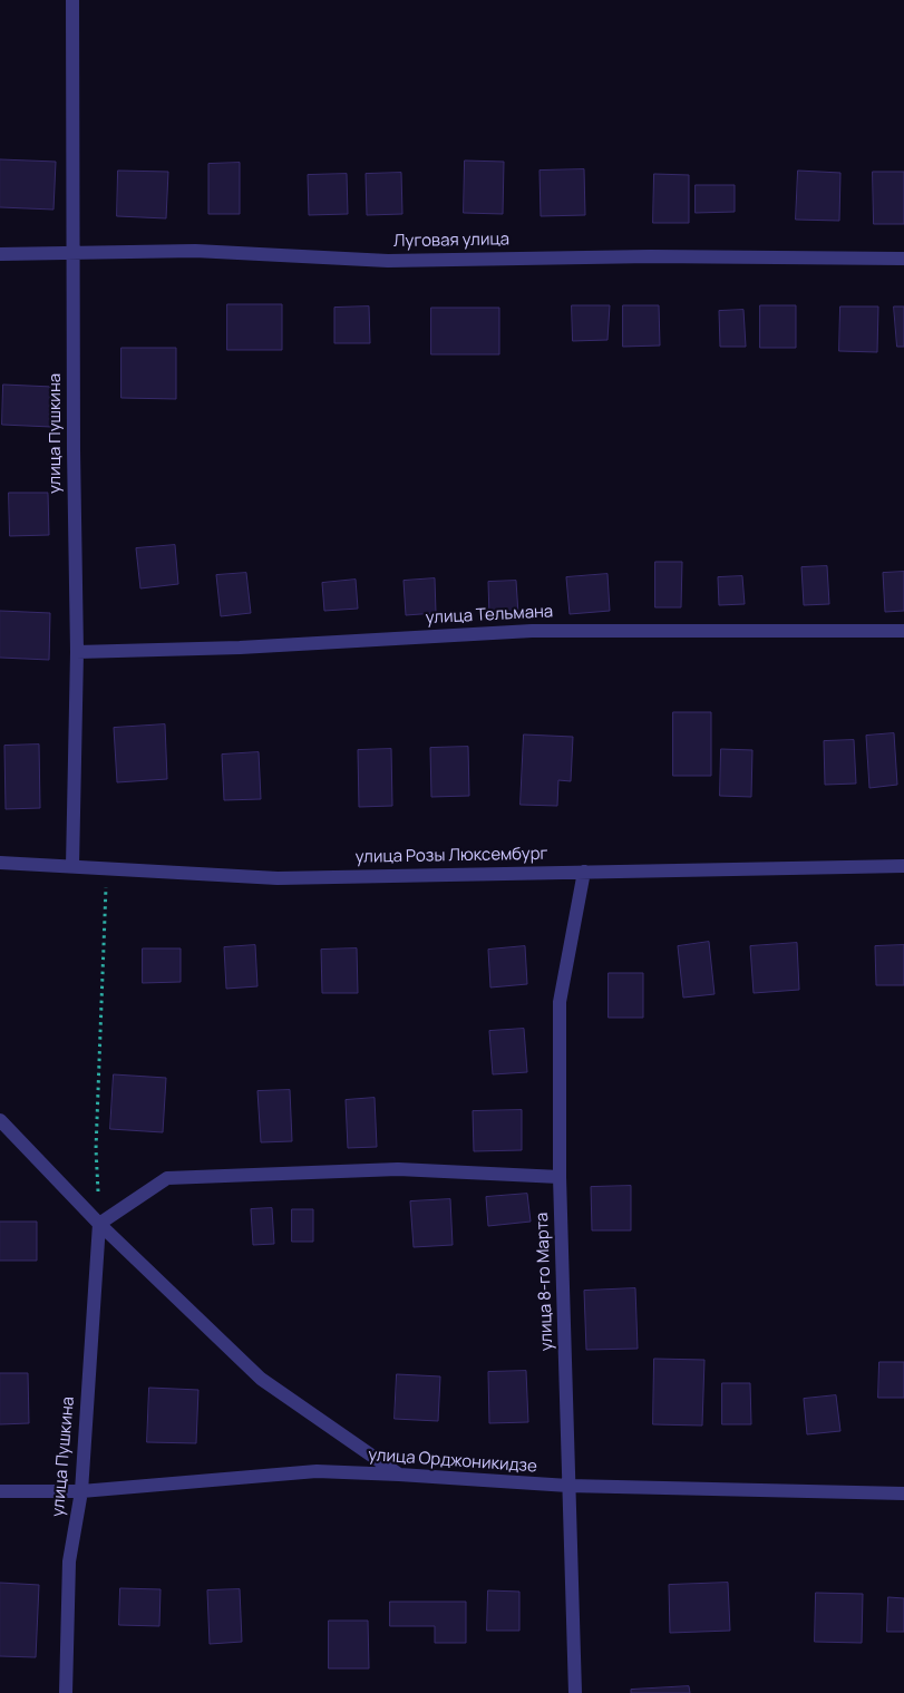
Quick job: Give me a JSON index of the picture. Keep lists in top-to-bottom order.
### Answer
{
  "streets": {
    "street": [
      "Луговая улица",
      "улица Пушкина",
      "улица Тельмана",
      "улица Розы Люксембург",
      "улица 8-го Марта",
      "улица Орджоникидзе"
    ]
  },
  "crossings": [
    ["Луговая улица", "улица Пушкина"],
    ["улица Пушкина", "улица Тельмана"],
    ["улица Пушкина", "улица Розы Люксембург"],
    ["улица Пушкина", "улица Орджоникидзе"],
    ["улица Розы Люксембург", "улица 8-го Марта"],
    ["улица 8-го Марта", "улица Орджоникидзе"]
  ]
}
